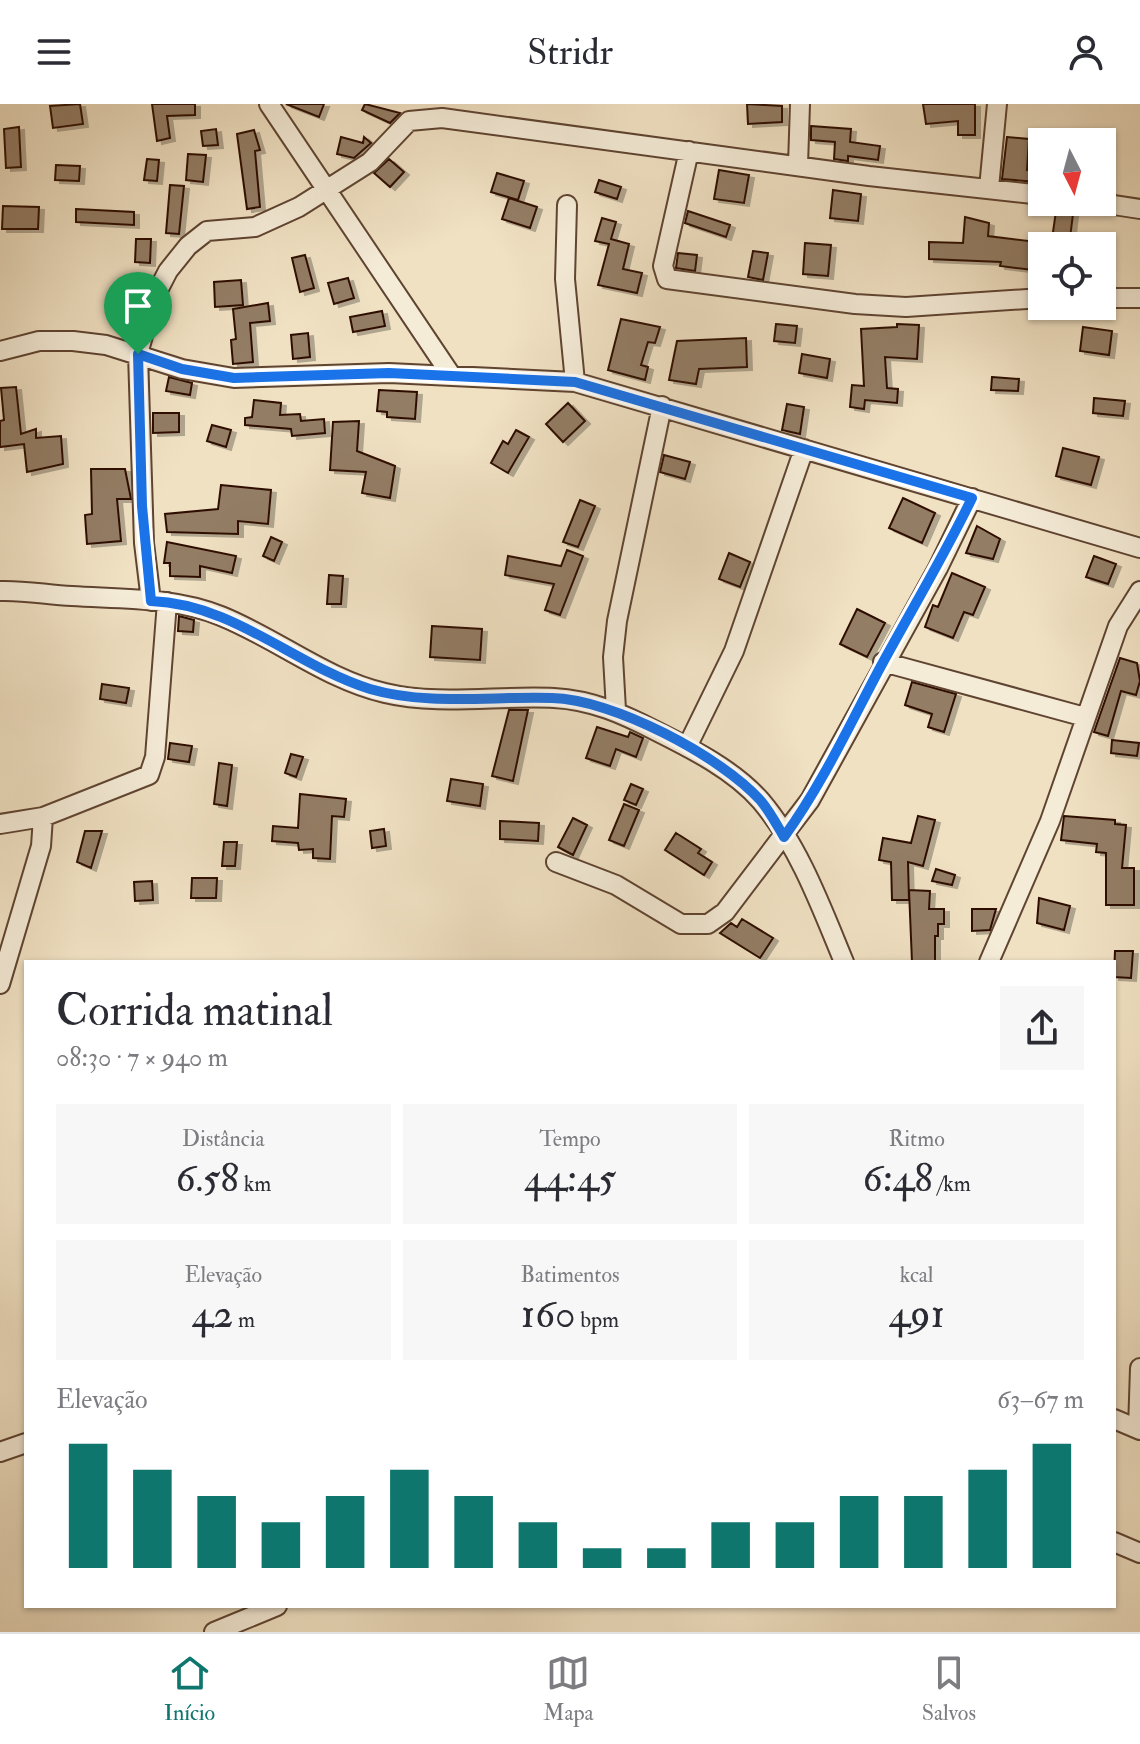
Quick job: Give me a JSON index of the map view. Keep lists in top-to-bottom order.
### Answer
{
  "north": "bottom",
  "page": {
    "header": "Stridr",
    "heading": ["Corrida matinal", "08:30 · 7 × 940 m"],
    "stats": [
      ["Distância", "6.58 km"],
      ["Tempo", "44:45"],
      ["Ritmo", "6:48 /km"],
      ["Elevação", "42 m"],
      ["Batimentos", "160 bpm"],
      ["kcal", "491"]
    ],
    "chart": ["Elevação", "63–67 m"],
    "tabs": ["Início", "Mapa", "Salvos"]
  }
}
